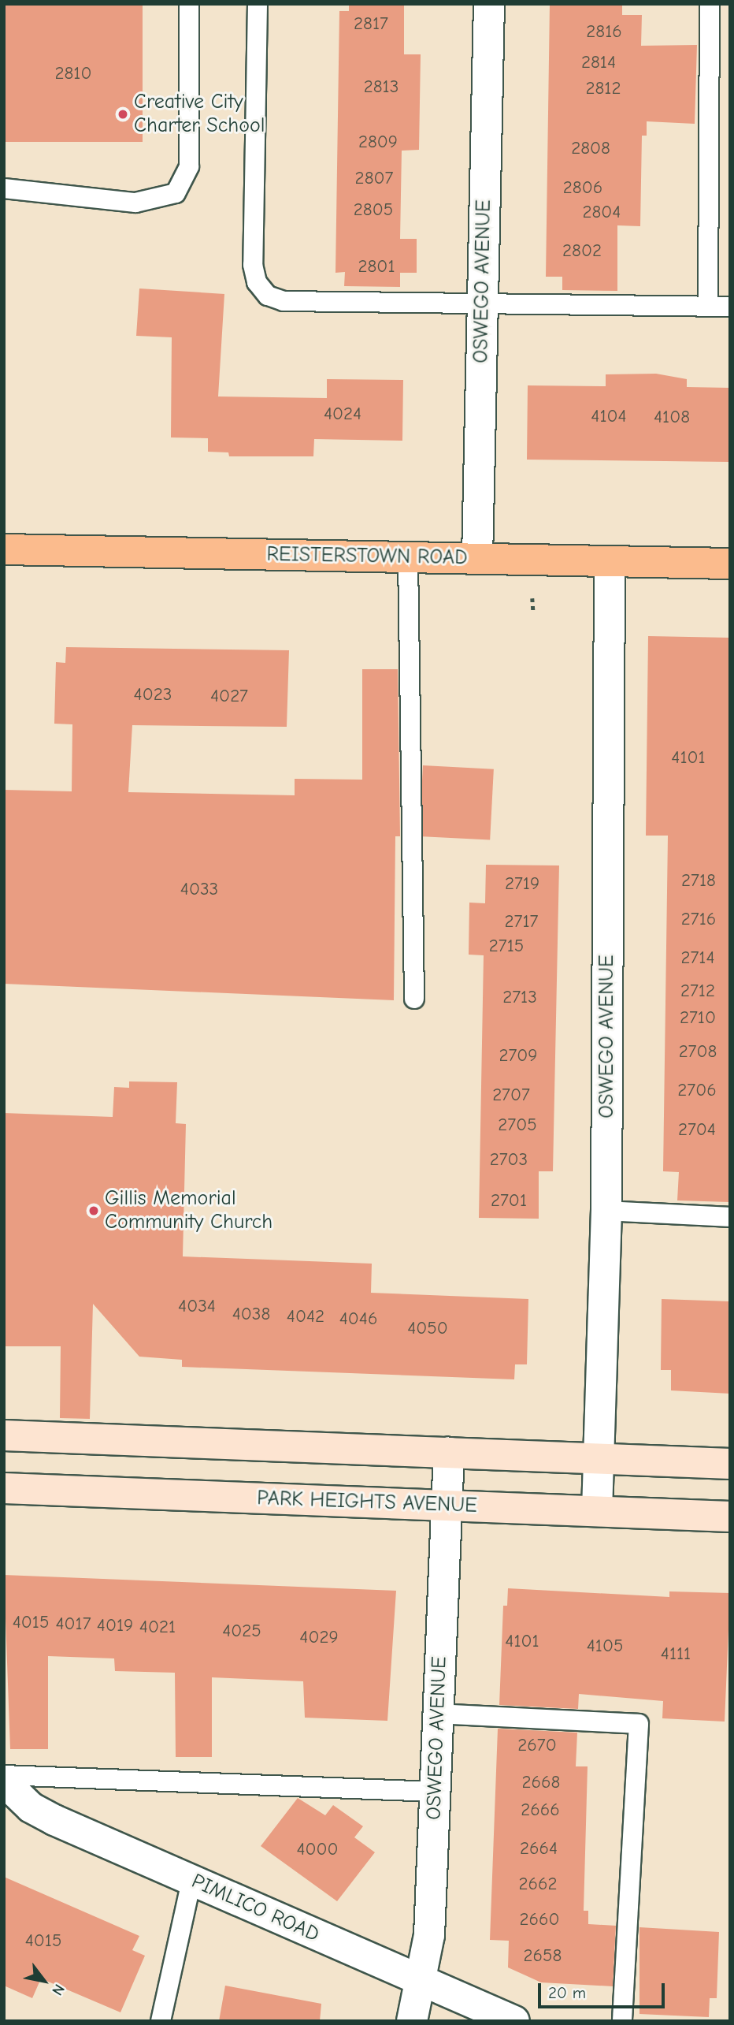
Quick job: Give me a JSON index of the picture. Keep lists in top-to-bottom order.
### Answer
{
  "streets": {
    "main road": ["REISTERSTOWN ROAD", "PARK HEIGHTS AVENUE"],
    "street": ["OSWEGO AVENUE", "PIMLICO ROAD"]
  },
  "crossings": [
    ["OSWEGO AVENUE", "REISTERSTOWN ROAD"],
    ["OSWEGO AVENUE", "PARK HEIGHTS AVENUE"],
    ["OSWEGO AVENUE", "PIMLICO ROAD"]
  ],
  "places": ["Creative City Charter School", "Gillis Memorial Community Church"],
  "house_numbers": [
    "2817",
    "2816",
    "2814",
    "2810",
    "2813",
    "2812",
    "2809",
    "2808",
    "2807",
    "2806",
    "2805",
    "2804",
    "2802",
    "2801",
    "4024",
    "4104",
    "4108",
    "4023",
    "4027",
    "4101",
    "2718",
    "2719",
    "4033",
    "2716",
    "2717",
    "2715",
    "2714",
    "2712",
    "2713",
    "2710",
    "2708",
    "2709",
    "2706",
    "2707",
    "2705",
    "2704",
    "2703",
    "2701",
    "4034",
    "4038",
    "4042",
    "4046",
    "4050",
    "4015",
    "4017",
    "4019",
    "4021",
    "4025",
    "4029",
    "4101",
    "4105",
    "4111",
    "2670",
    "2668",
    "2666",
    "2664",
    "4000",
    "2662",
    "2660",
    "4015",
    "2658"
  ],
  "scale_bar": "20 m",
  "north": "bottom right"
}
